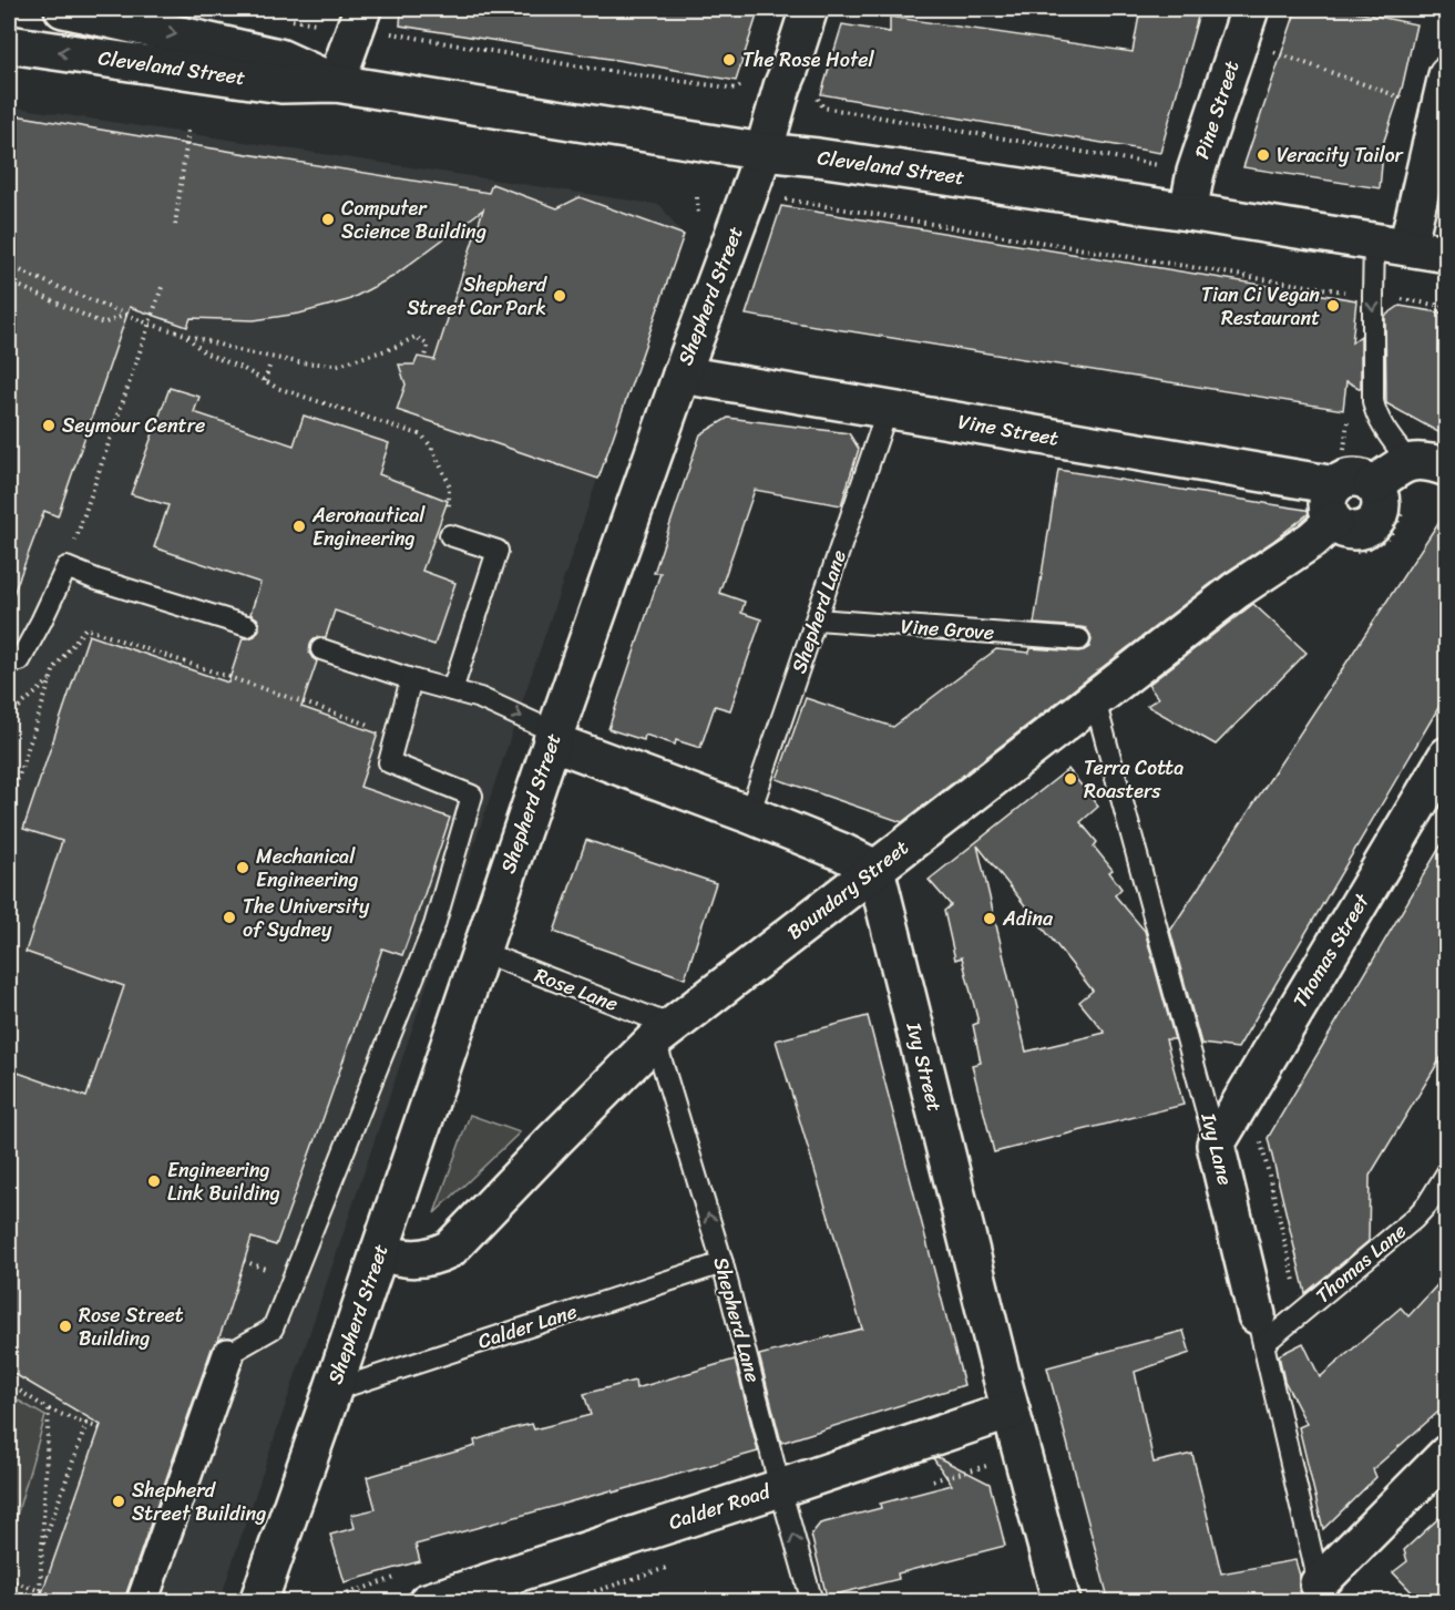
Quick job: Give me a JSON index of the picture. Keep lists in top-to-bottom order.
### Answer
{
  "streets": {
    "street": [
      "Cleveland Street",
      "Pine Street",
      "Shepherd Street",
      "Vine Street",
      "Boundary Street",
      "Thomas Street",
      "Ivy Street",
      "Ivy Lane",
      "Calder Road"
    ],
    "lane": [
      "Shepherd Lane",
      "Vine Grove",
      "Rose Lane",
      "Thomas Lane",
      "Calder Lane"
    ]
  },
  "crossings": [
    ["Cleveland Street", "Pine Street"],
    ["Cleveland Street", "Shepherd Street"],
    ["Shepherd Street", "Vine Street"],
    ["Shepherd Street", "Boundary Street"],
    ["Shepherd Street", "Rose Lane"],
    ["Shepherd Street", "Calder Lane"],
    ["Vine Street", "Shepherd Lane"],
    ["Shepherd Lane", "Vine Grove"],
    ["Shepherd Lane", "Boundary Street"],
    ["Shepherd Lane", "Rose Lane"],
    ["Shepherd Lane", "Calder Lane"],
    ["Shepherd Lane", "Calder Road"],
    ["Boundary Street", "Rose Lane"],
    ["Boundary Street", "Ivy Street"],
    ["Boundary Street", "Ivy Lane"],
    ["Thomas Street", "Ivy Lane"],
    ["Ivy Street", "Calder Road"],
    ["Ivy Lane", "Thomas Lane"]
  ],
  "one_way": ["Shepherd Lane"],
  "places": [
    "The Rose Hotel",
    "Veracity Tailor",
    "Computer Science Building",
    "Shepherd Street Car Park",
    "Tian Ci Vegan Restaurant",
    "Seymour Centre",
    "Aeronautical Engineering",
    "Terra Cotta Roasters",
    "Mechanical Engineering",
    "The University of Sydney",
    "Adina",
    "Engineering Link Building",
    "Rose Street Building",
    "Shepherd Street Building"
  ]
}
